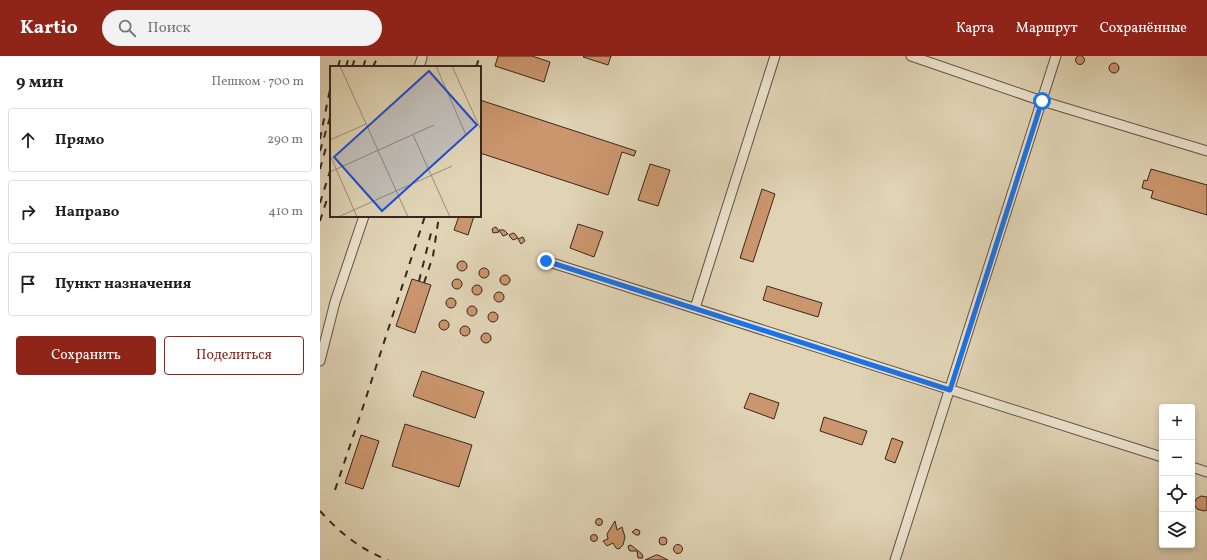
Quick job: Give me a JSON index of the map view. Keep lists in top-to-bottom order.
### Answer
{
  "page": {
    "header": "Kartio",
    "search": "Поиск",
    "nav": ["Карта", "Маршрут", "Сохранённые"],
    "heading": ["9 мин", "Пешком · 700 m"],
    "list": [
      ["Прямо", "290 m"],
      ["Направо", "410 m"],
      "Пункт назначения"
    ],
    "buttons": ["Сохранить", "Поделиться"],
    "map_buttons": ["+", "−"]
  }
}
